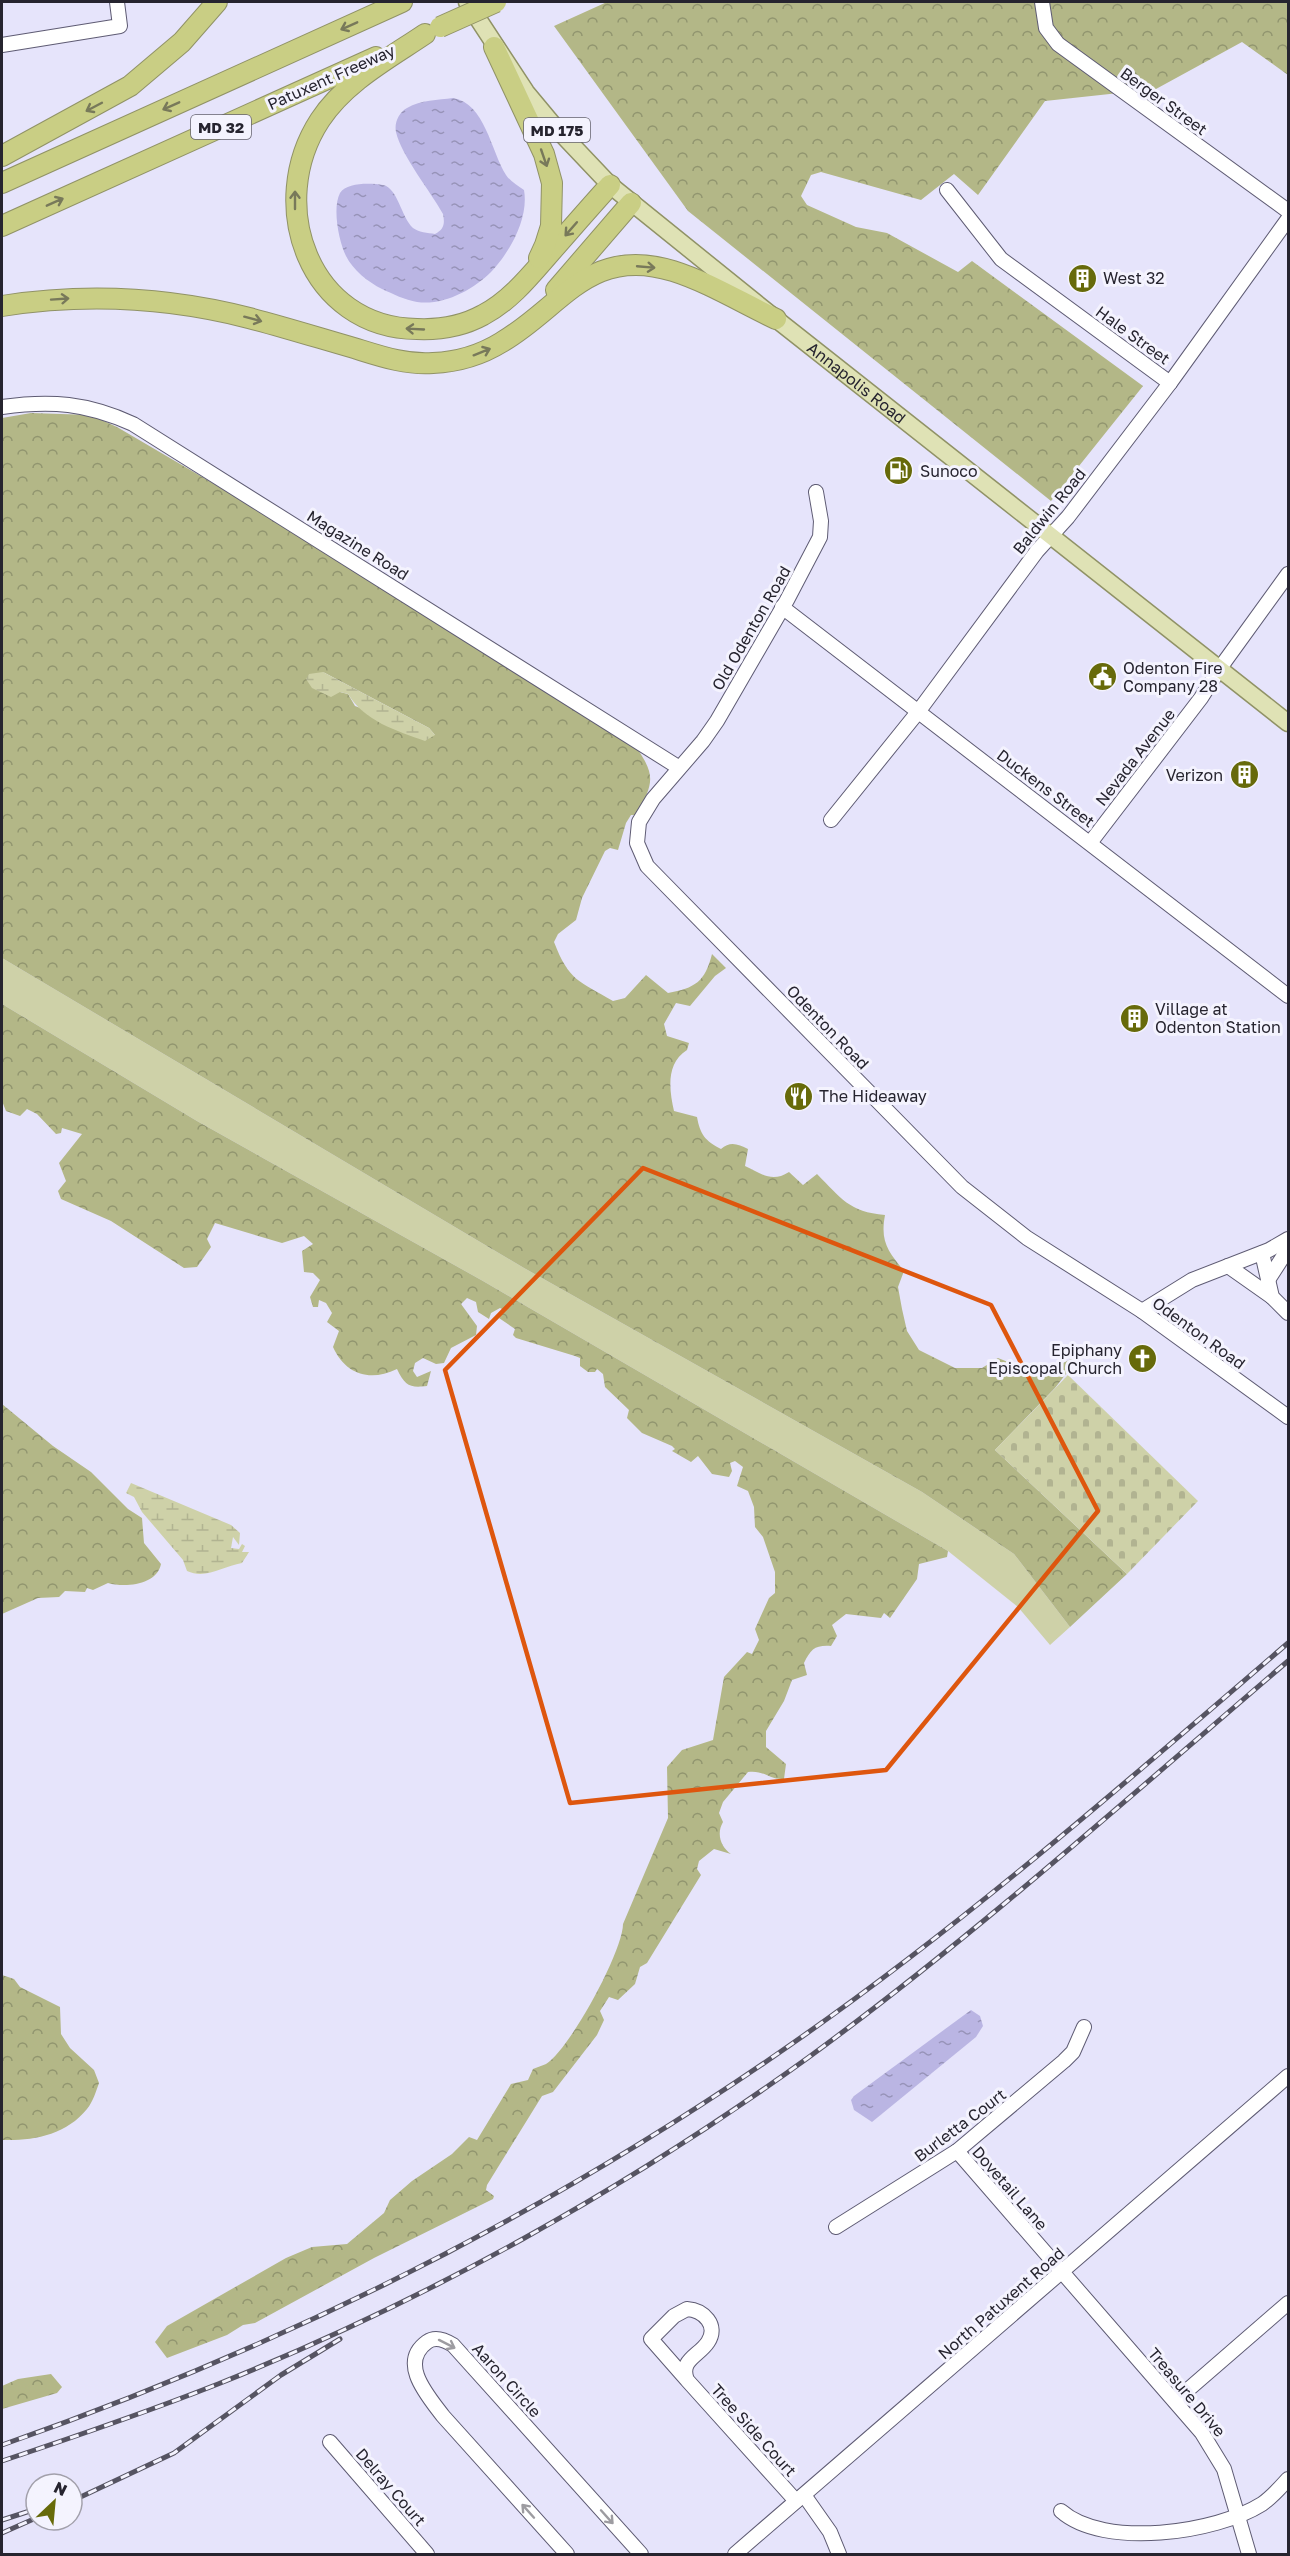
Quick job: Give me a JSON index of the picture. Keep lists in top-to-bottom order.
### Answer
{
  "streets": {
    "highway": ["Patuxent Freeway", "MD 32"],
    "main road": ["MD 175", "Annapolis Road"],
    "street": [
      "Berger Street",
      "Hale Street",
      "Baldwin Road",
      "Magazine Road",
      "Old Odenton Road",
      "Nevada Avenue",
      "Duckens Street",
      "Odenton Road",
      "Burletta Court",
      "Dovetail Lane",
      "North Patuxent Road",
      "Aaron Circle",
      "Treasure Drive",
      "Tree Side Court",
      "Delray Court"
    ]
  },
  "crossings": [
    ["Hale Street", "Baldwin Road"],
    ["Annapolis Road", "Baldwin Road"],
    ["Annapolis Road", "Nevada Avenue"],
    ["Baldwin Road", "Duckens Street"],
    ["Magazine Road", "Old Odenton Road"],
    ["Magazine Road", "Odenton Road"],
    ["Old Odenton Road", "Duckens Street"],
    ["Old Odenton Road", "Odenton Road"],
    ["Nevada Avenue", "Duckens Street"],
    ["Burletta Court", "Dovetail Lane"],
    ["Dovetail Lane", "North Patuxent Road"],
    ["Dovetail Lane", "Treasure Drive"],
    ["North Patuxent Road", "Treasure Drive"],
    ["North Patuxent Road", "Tree Side Court"]
  ],
  "places": {
    "building": ["West 32", "Verizon", "Village at Odenton Station"],
    "fuel station": ["Sunoco"],
    "public building": ["Odenton Fire Company 28"],
    "restaurant": ["The Hideaway"],
    "church": ["Epiphany Episcopal Church"]
  },
  "north": "top right"
}
